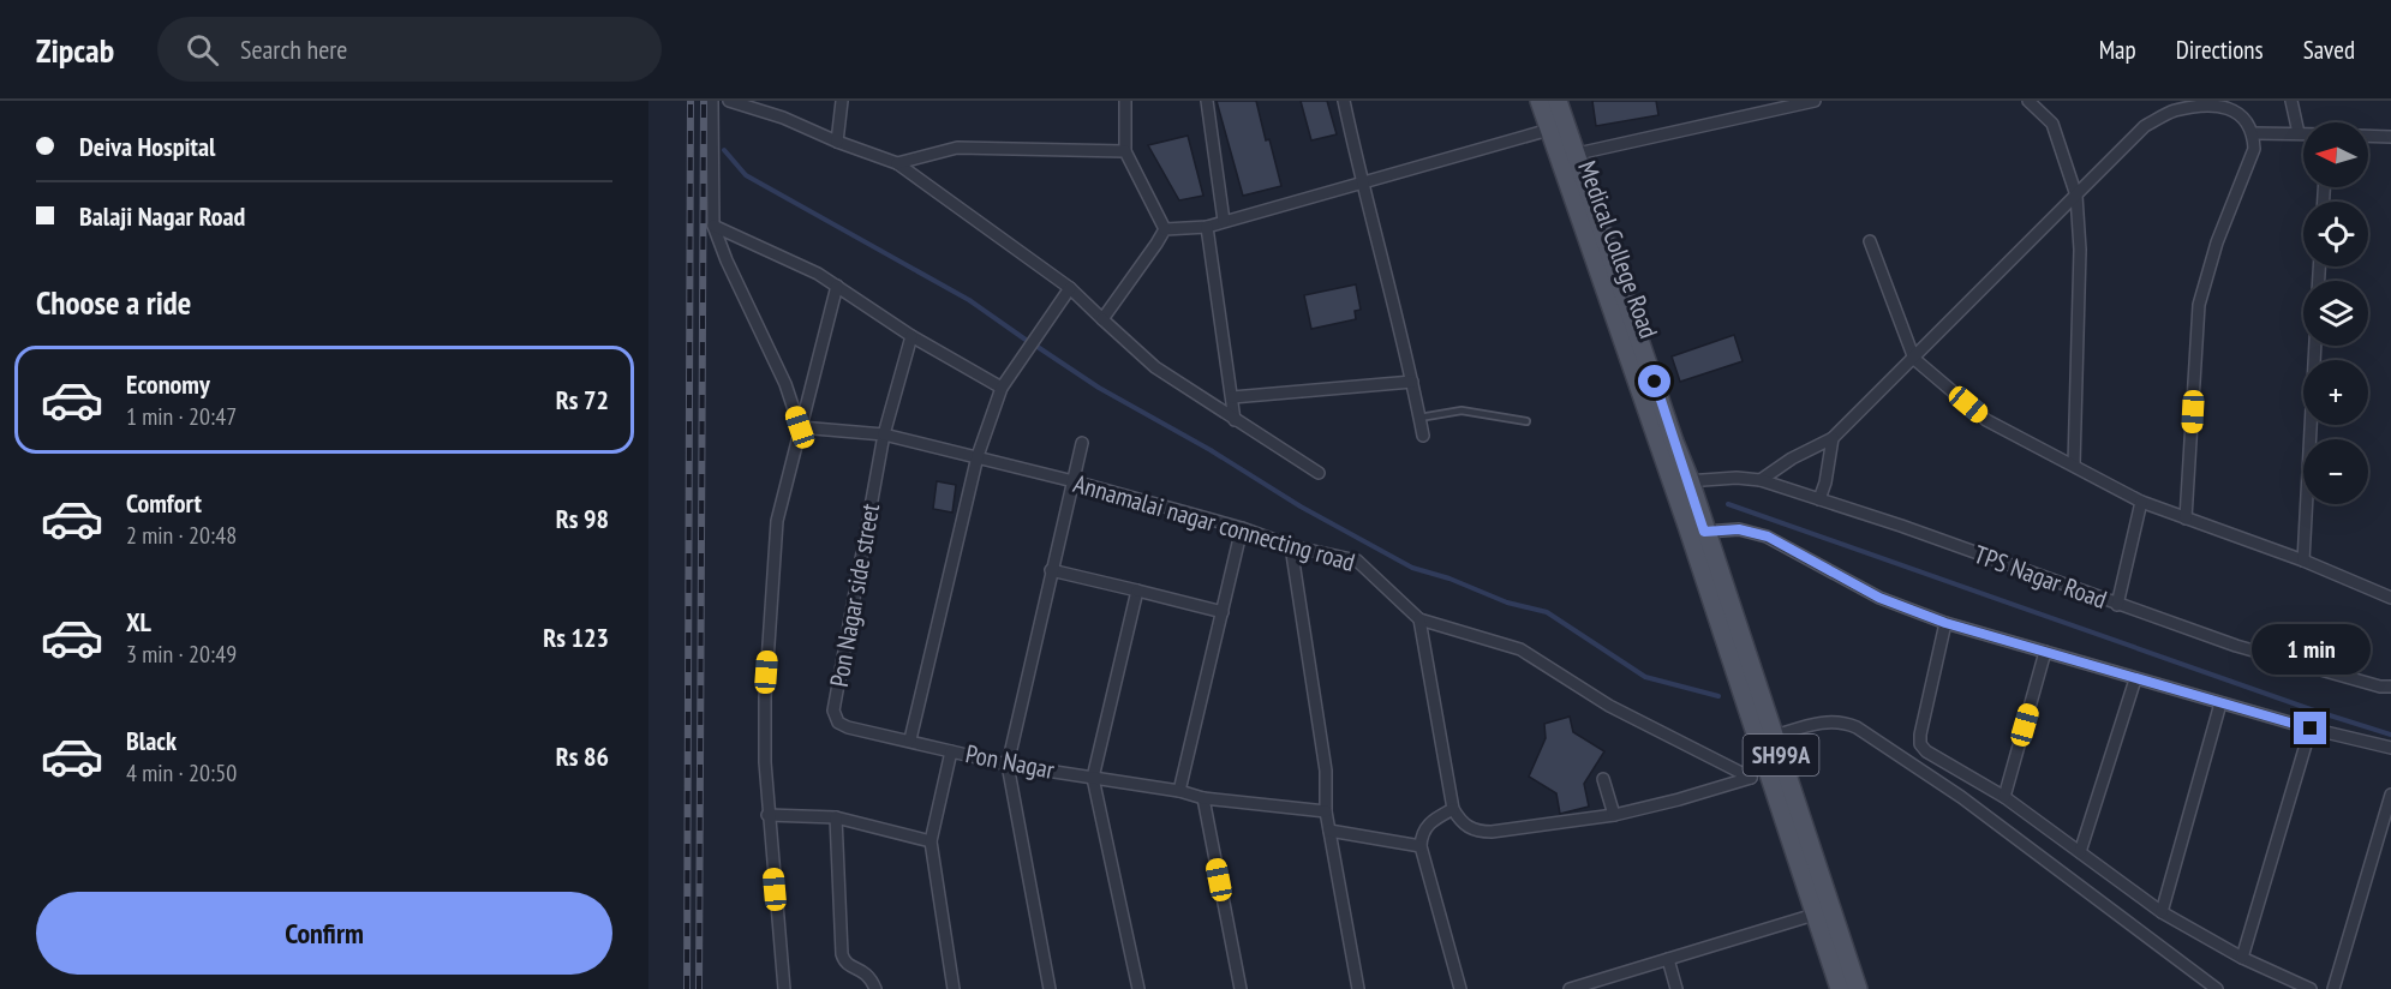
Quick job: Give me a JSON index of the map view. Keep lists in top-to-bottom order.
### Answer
{
  "streets": {
    "main road": ["Medical College Road", "SH99A"],
    "street": [
      "Annamalai nagar connecting road",
      "TPS Nagar Road",
      "Pon Nagar side street",
      "Pon Nagar"
    ]
  },
  "crossings": [
    ["Medical College Road", "TPS Nagar Road"],
    ["Annamalai nagar connecting road", "Pon Nagar side street"],
    ["Pon Nagar side street", "Pon Nagar"]
  ],
  "north": "left",
  "page": {
    "header": "Zipcab",
    "search": "Search here",
    "nav": ["Map", "Directions", "Saved"],
    "banner": ["Deiva Hospital", "Balaji Nagar Road"],
    "map_buttons": ["+", "−"],
    "heading": "Choose a ride",
    "list": [
      {
        "name": "Economy",
        "note": "1 min · 20:47",
        "value": "Rs 72"
      },
      {
        "name": "Comfort",
        "note": "2 min · 20:48",
        "value": "Rs 98"
      },
      {
        "name": "XL",
        "note": "3 min · 20:49",
        "value": "Rs 123"
      },
      {
        "name": "Black",
        "note": "4 min · 20:50",
        "value": "Rs 86"
      }
    ],
    "bubble": "1 min",
    "buttons": "Confirm"
  }
}
